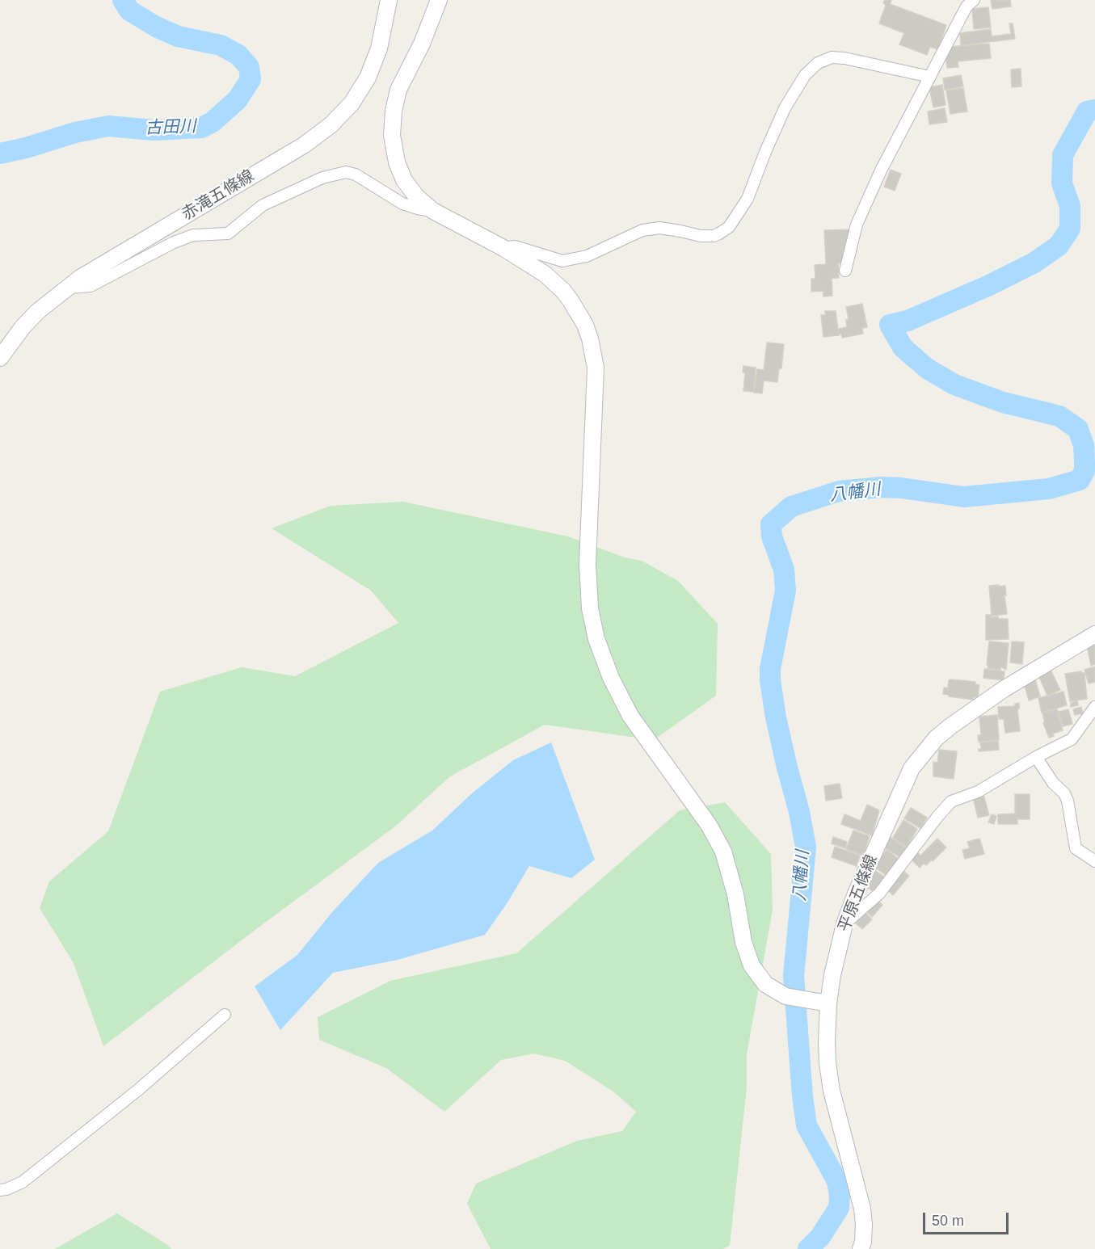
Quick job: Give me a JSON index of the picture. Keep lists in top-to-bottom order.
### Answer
{
  "streets": {
    "main road": ["赤滝五條線", "平原五條線"]
  },
  "water": ["古田川", "八幡川"],
  "scale_bar": "50 m"
}
